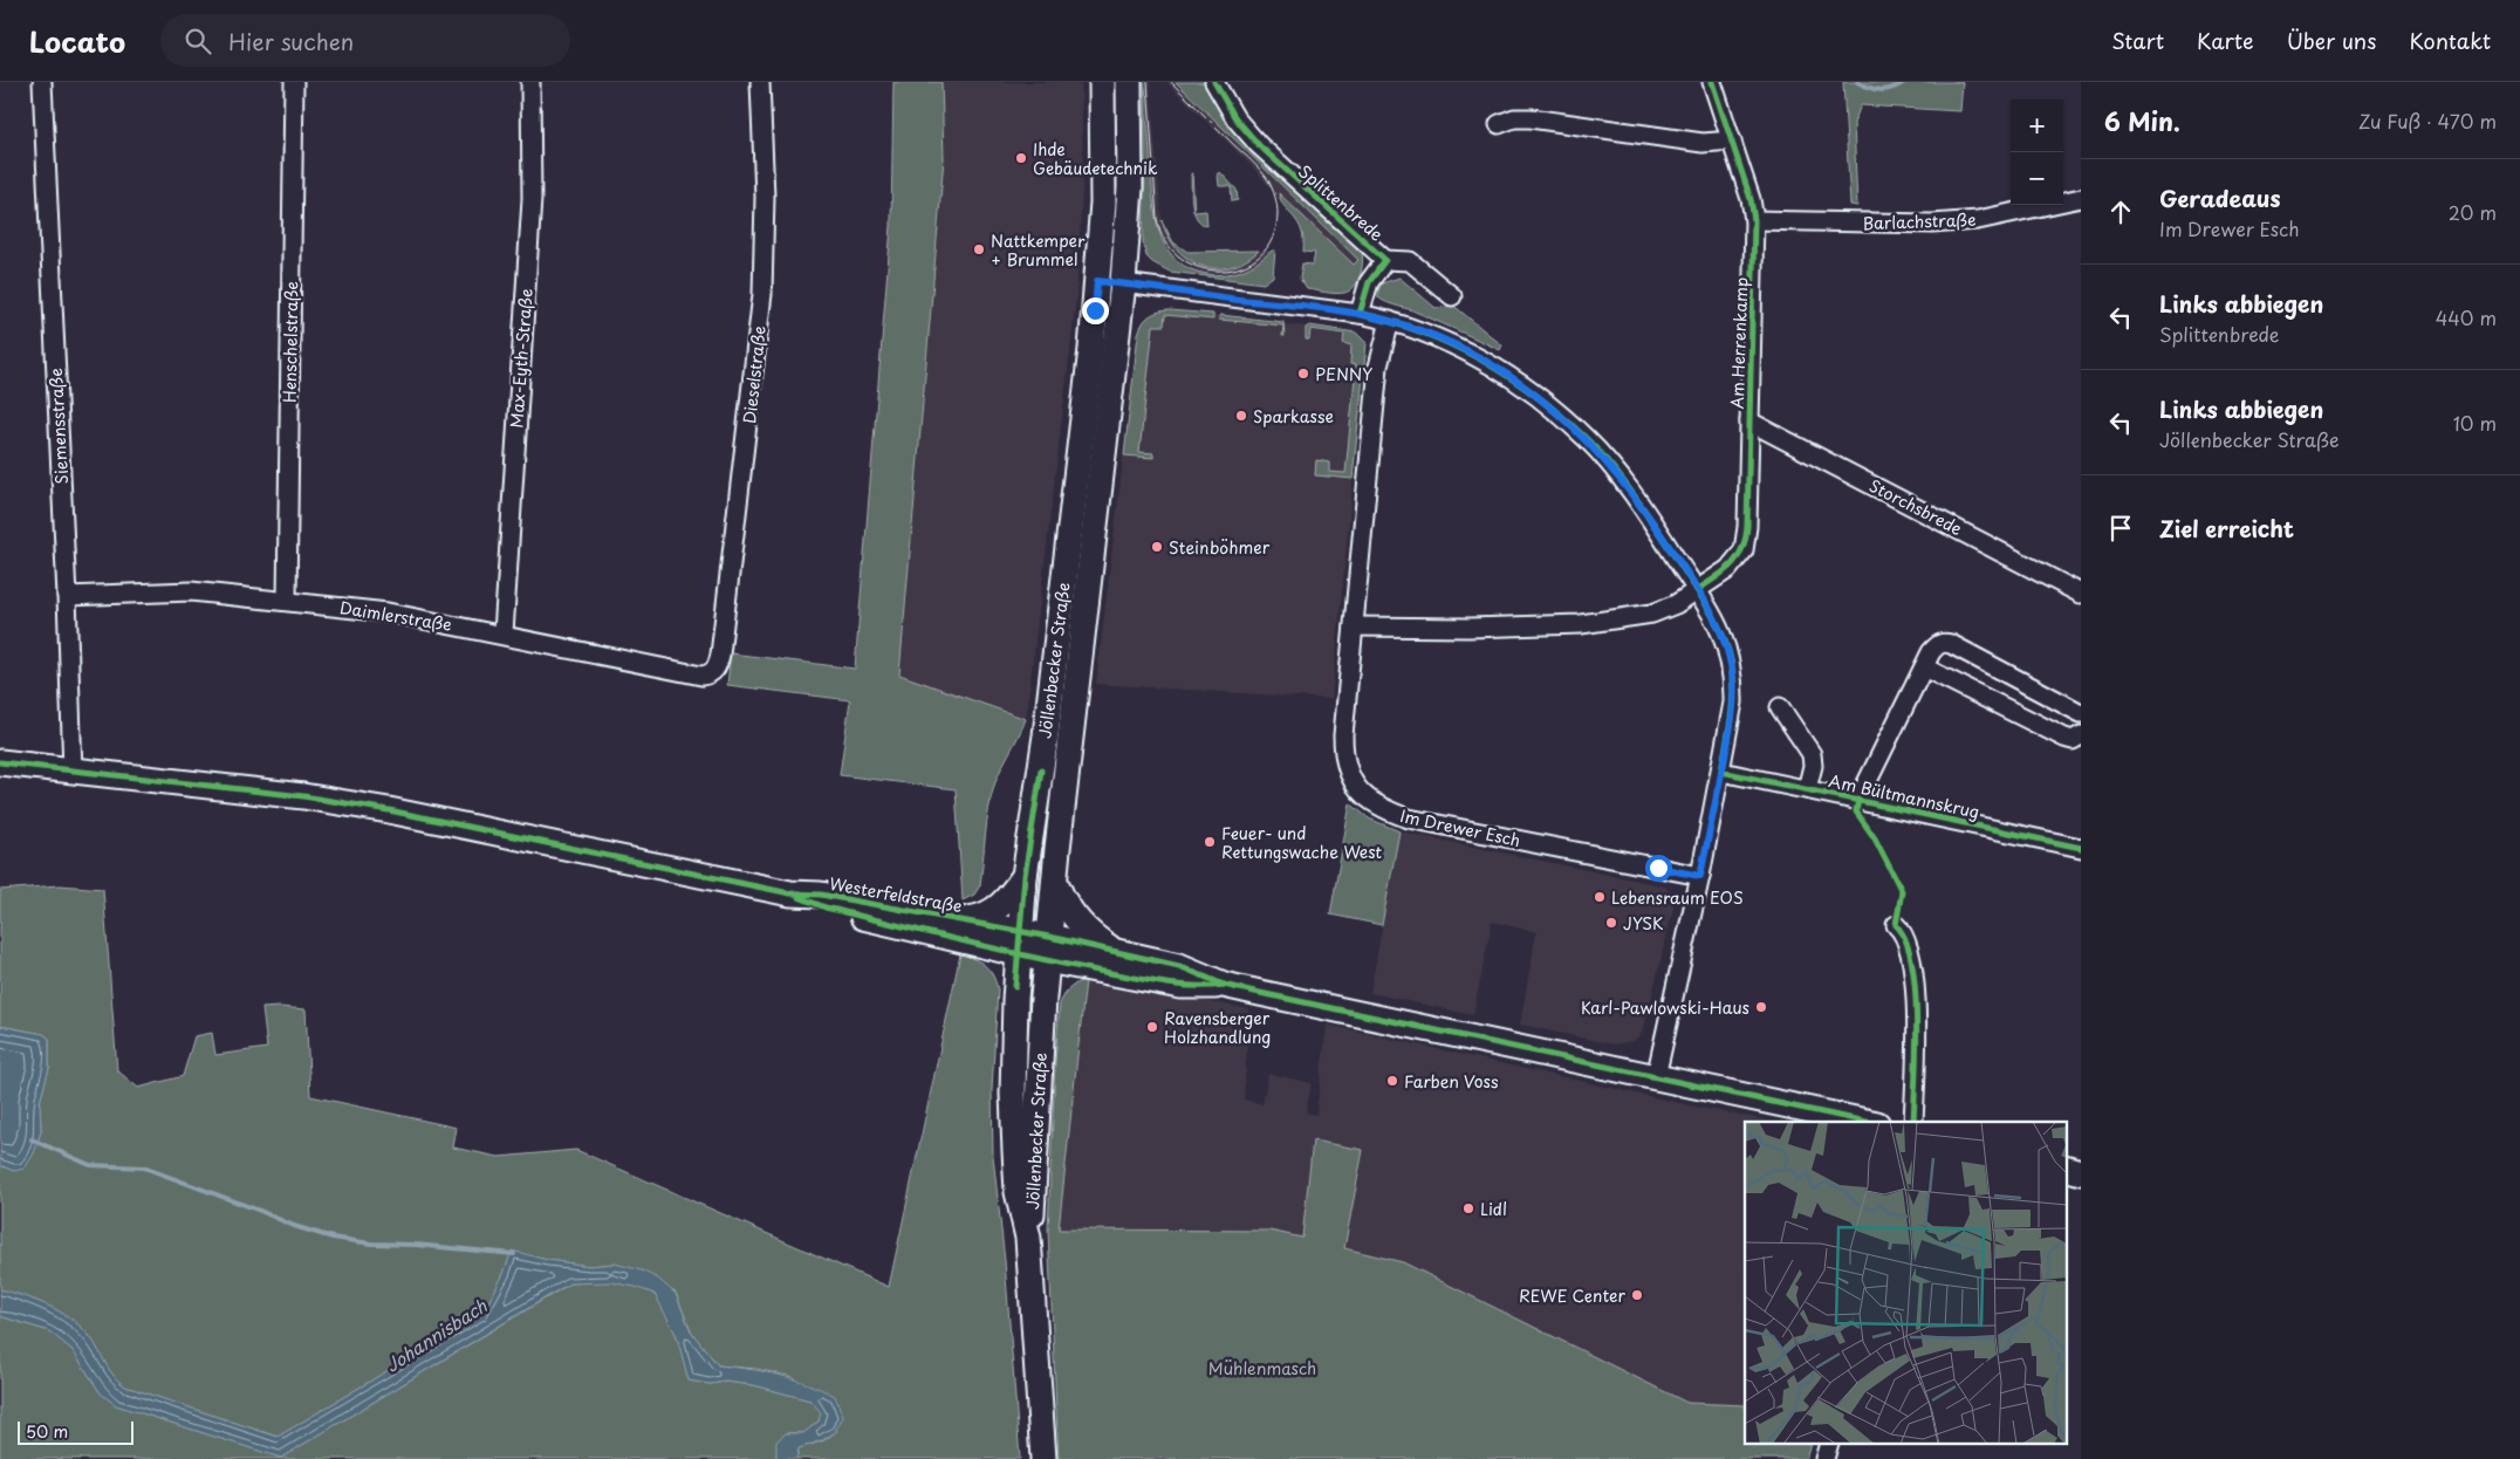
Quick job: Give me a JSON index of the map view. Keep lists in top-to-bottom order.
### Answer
{
  "streets": {
    "main road": ["Jöllenbecker Straße", "Westerfeldstraße"],
    "street": [
      "Splittenbrede",
      "Barlachstraße",
      "Henschelstraße",
      "Am Herrenkamp",
      "Max-Eyth-Straße",
      "Dieselstraße",
      "Siemensstraße",
      "Storchsbrede",
      "Daimlerstraße",
      "Am Bültmannskrug",
      "Im Drewer Esch"
    ]
  },
  "crossings": [
    ["Barlachstraße", "Am Herrenkamp"],
    ["Henschelstraße", "Daimlerstraße"],
    ["Am Herrenkamp", "Storchsbrede"],
    ["Max-Eyth-Straße", "Daimlerstraße"],
    ["Dieselstraße", "Daimlerstraße"],
    ["Siemensstraße", "Daimlerstraße"],
    ["Jöllenbecker Straße", "Westerfeldstraße"]
  ],
  "water": ["Johannisbach"],
  "parks": ["Mühlenmasch"],
  "places": [
    "Ihde Gebäudetechnik",
    "Nattkemper + Brummel",
    "PENNY",
    "Sparkasse",
    "Steinböhmer",
    "Feuer- und Rettungswache West",
    "Lebensraum EOS",
    "JYSK",
    "Karl-Pawlowski-Haus",
    "Ravensberger Holzhandlung",
    "Farben Voss",
    "Lidl",
    "REWE Center"
  ],
  "scale_bar": "50 m",
  "page": {
    "header": "Locato",
    "search": "Hier suchen",
    "nav": [
      "Start",
      "Karte",
      "Über uns",
      "Kontakt"
    ],
    "heading": ["6 Min.", "Zu Fuß · 470 m"],
    "map_buttons": ["+", "−"],
    "list": [
      ["Geradeaus", "Im Drewer Esch", "20 m"],
      ["Links abbiegen", "Splittenbrede", "440 m"],
      ["Links abbiegen", "Jöllenbecker Straße", "10 m"],
      "Ziel erreicht"
    ],
    "scale": "50 m"
  }
}
